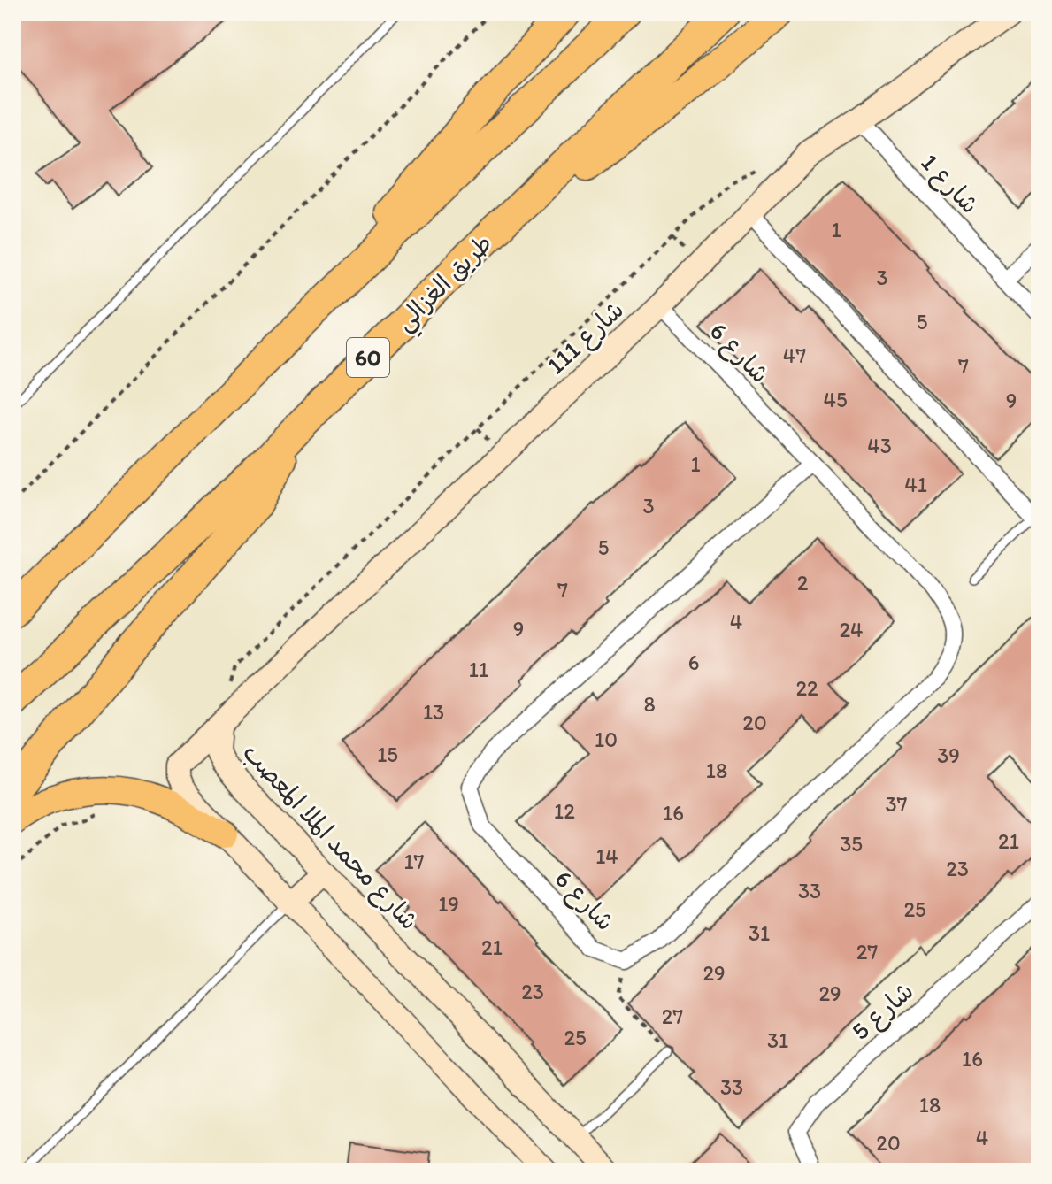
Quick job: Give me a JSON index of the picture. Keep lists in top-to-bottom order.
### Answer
{
  "streets": {
    "highway": ["طريق الغزالي", "60"],
    "street": [
      "شارع 1",
      "شارع 111",
      "شارع 6",
      "شارع محمد الملا المعصب",
      "شارع 5"
    ]
  },
  "crossings": [
    ["شارع 1", "شارع 111"],
    ["شارع 111", "شارع 6"],
    ["شارع 111", "شارع محمد الملا المعصب"]
  ],
  "house_numbers": [
    "1",
    "3",
    "5",
    "47",
    "7",
    "45",
    "9",
    "43",
    "1",
    "41",
    "3",
    "5",
    "2",
    "7",
    "4",
    "9",
    "24",
    "6",
    "11",
    "22",
    "8",
    "13",
    "20",
    "10",
    "15",
    "39",
    "18",
    "37",
    "12",
    "16",
    "21",
    "35",
    "14",
    "17",
    "23",
    "33",
    "19",
    "25",
    "31",
    "21",
    "27",
    "29",
    "23",
    "29",
    "27",
    "25",
    "31",
    "16",
    "33",
    "18",
    "4",
    "20"
  ]
}
